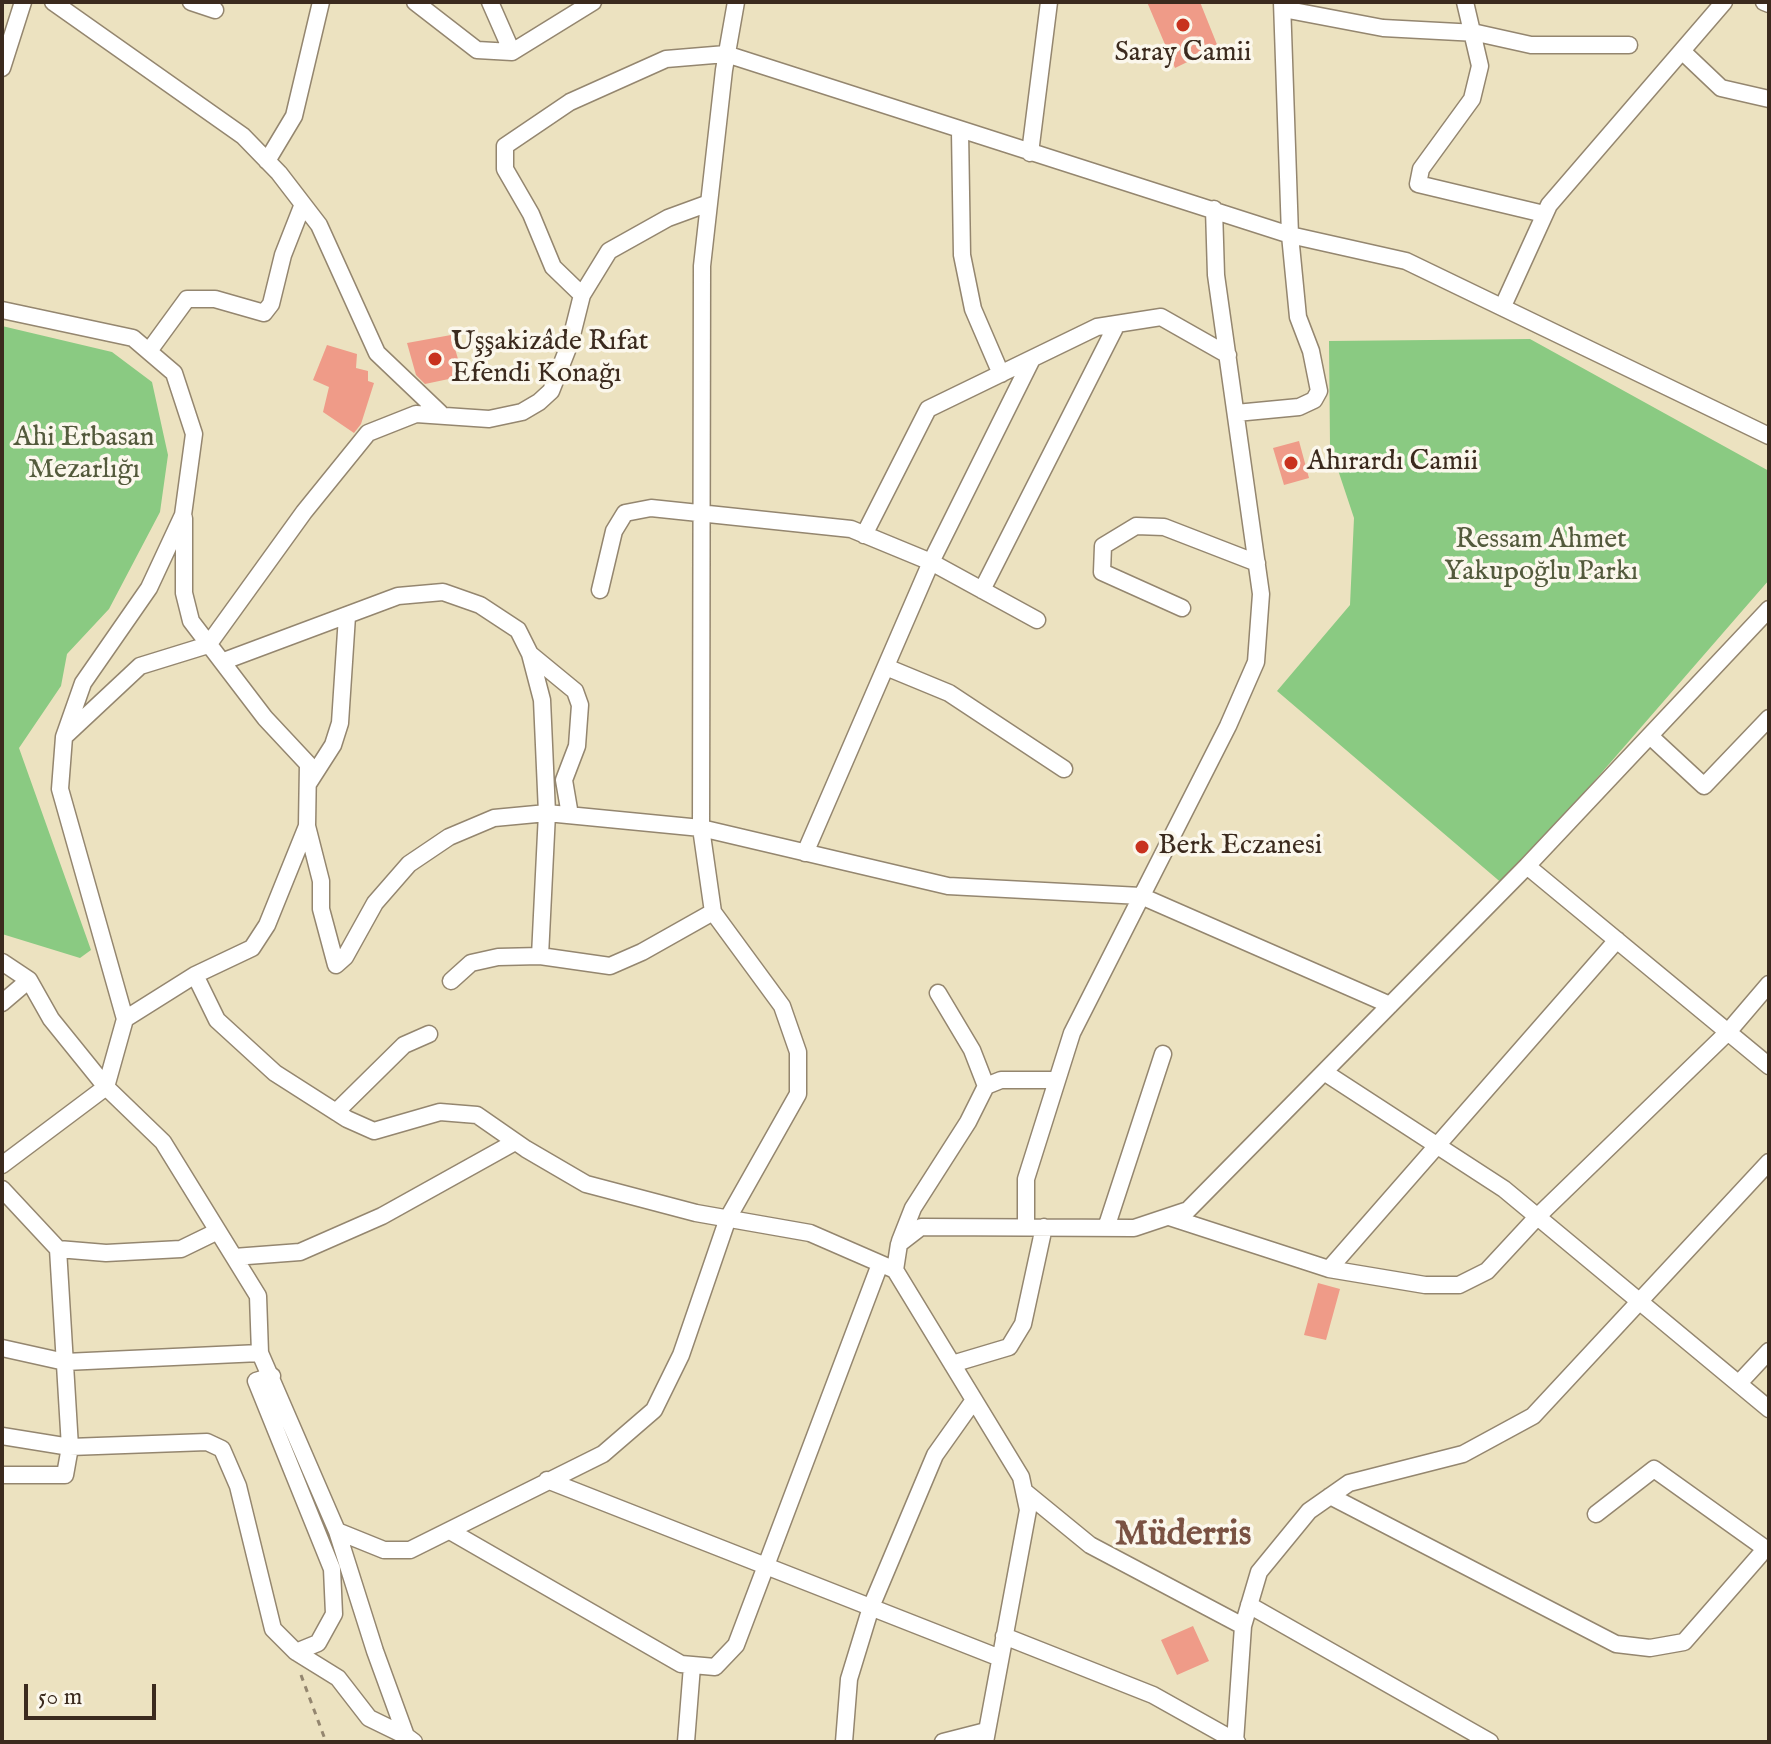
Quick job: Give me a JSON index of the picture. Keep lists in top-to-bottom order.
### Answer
{
  "districts": ["Müderris"],
  "parks": ["Ahi Erbasan Mezarlığı", "Ressam Ahmet Yakupoğlu Parkı"],
  "places": [
    "Saray Camii",
    "Uşşakizâde Rıfat Efendi Konağı",
    "Ahırardı Camii",
    "Berk Eczanesi"
  ],
  "scale_bar": "50 m"
}
